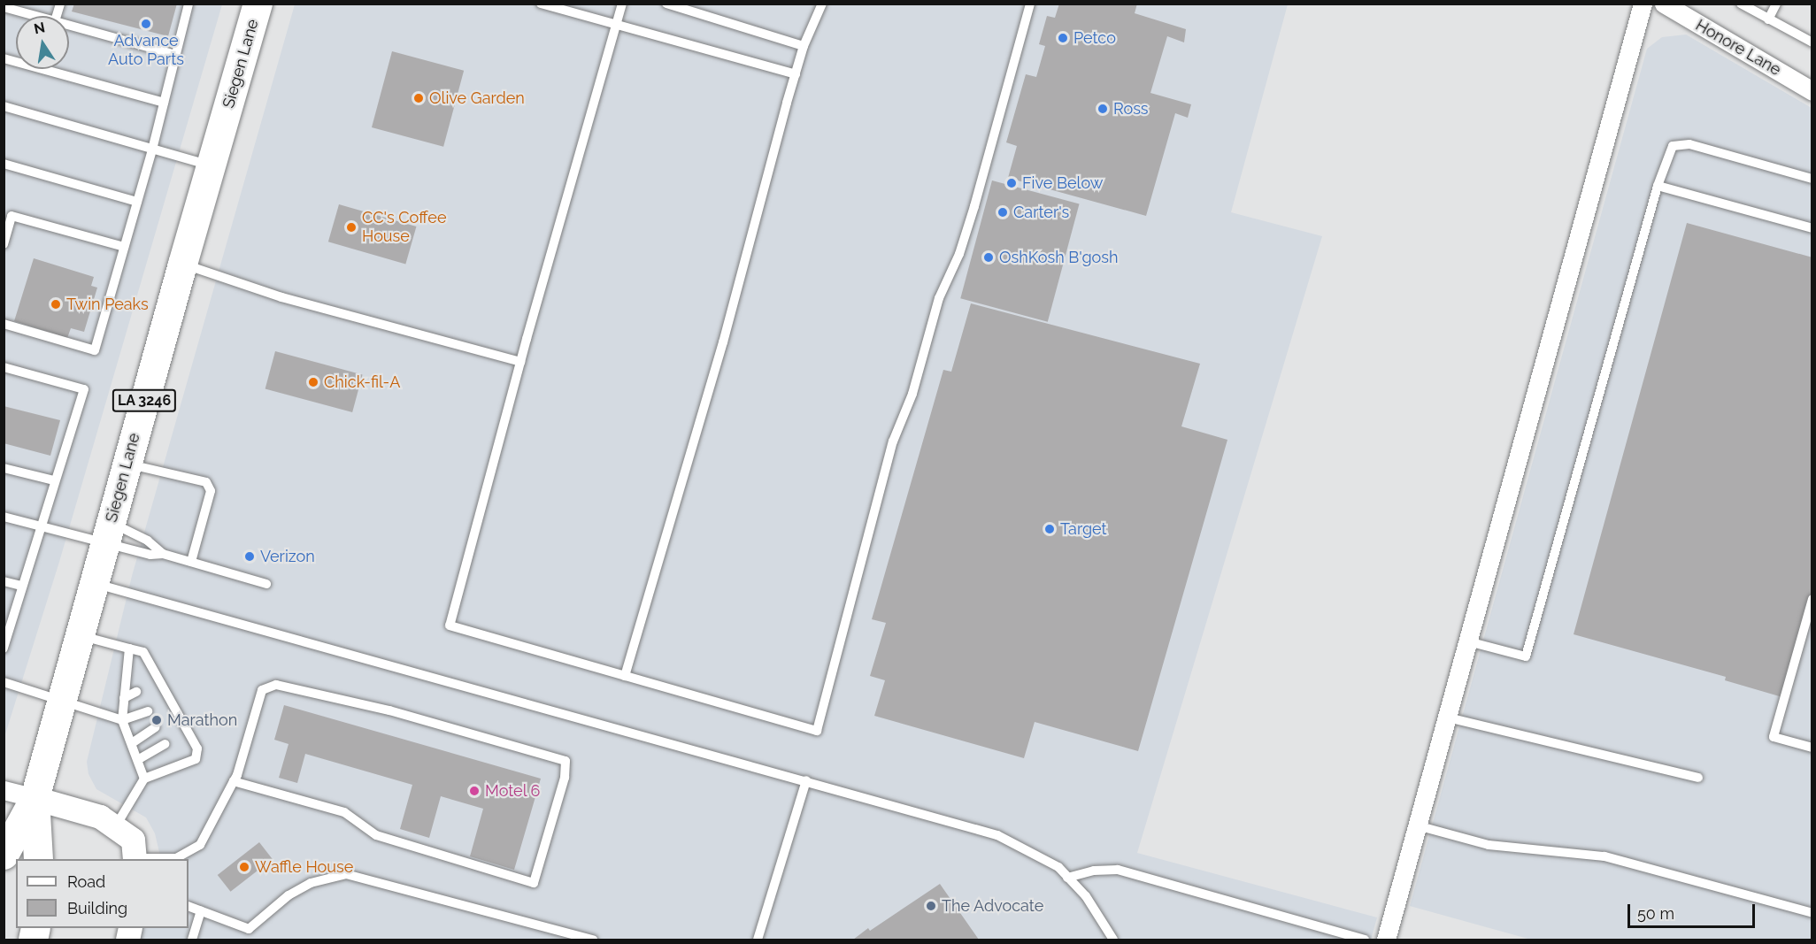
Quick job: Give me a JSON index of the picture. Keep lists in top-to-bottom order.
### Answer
{
  "streets": {
    "main road": ["Siegen Lane", "LA 3246"],
    "street": ["Honore Lane"]
  },
  "places": [
    "Advance Auto Parts",
    "Petco",
    "Olive Garden",
    "Ross",
    "Five Below",
    "Carter's",
    "CC's Coffee House",
    "OshKosh B'gosh",
    "Twin Peaks",
    "Chick-fil-A",
    "Target",
    "Verizon",
    "Marathon",
    "Motel 6",
    "Waffle House",
    "The Advocate"
  ],
  "legend": ["Road", "Building"],
  "scale_bar": "50 m",
  "north": "top"
}
